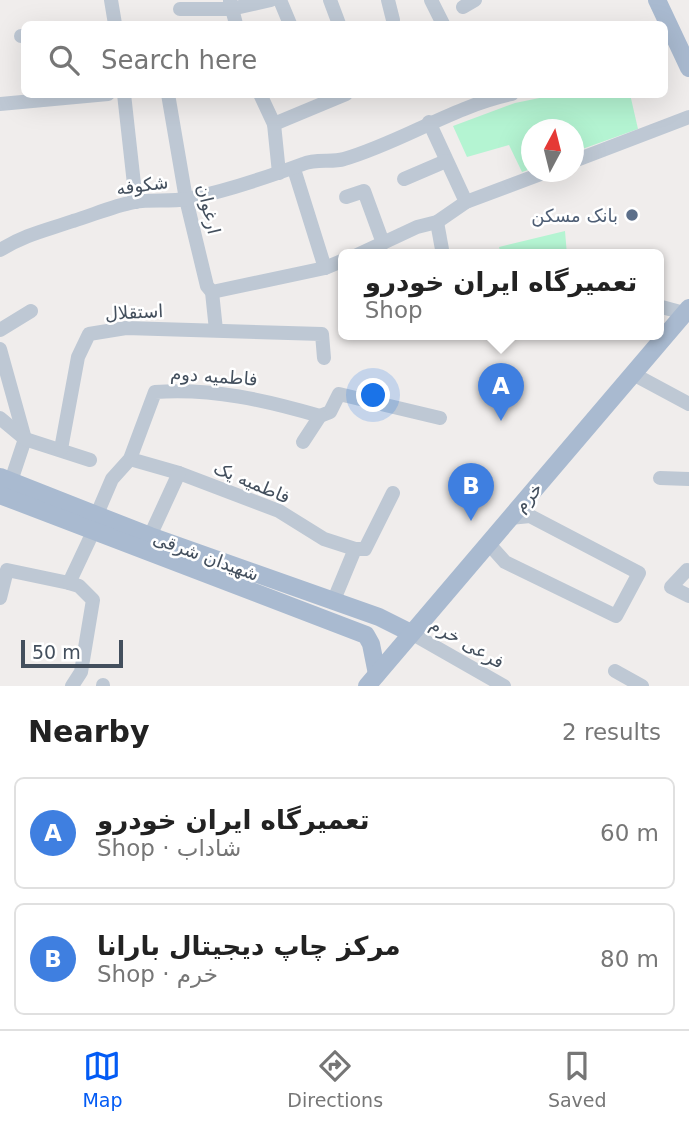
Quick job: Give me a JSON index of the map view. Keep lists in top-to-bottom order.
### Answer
{
  "streets": {
    "main road": ["خرم", "شهیدان شرقی"],
    "street": [
      "شکوفه",
      "ارغوان",
      "استقلال",
      "فاطمیه دوم",
      "فاطمیه یک",
      "فرعی خرم"
    ]
  },
  "crossings": [
    ["شکوفه", "ارغوان"],
    ["ارغوان", "استقلال"],
    ["فاطمیه دوم", "فاطمیه یک"],
    ["فاطمیه دوم", "شهیدان شرقی"],
    ["خرم", "شهیدان شرقی"],
    ["خرم", "فرعی خرم"],
    ["شهیدان شرقی", "فرعی خرم"]
  ],
  "places": ["بانک مسکن"],
  "scale_bar": "50 m",
  "north": "top",
  "page": {
    "search": "Search here",
    "popup": ["تعمیرگاه ایران خودرو", "Shop"],
    "pins": ["A", "B"],
    "scale": "50 m",
    "heading": ["Nearby", "2 results"],
    "list": [
      {
        "mark": "A",
        "name": "تعمیرگاه ایران خودرو",
        "note": "Shop · شاداب",
        "value": "60 m"
      },
      {
        "mark": "B",
        "name": "مرکز چاپ دیجیتال بارانا",
        "note": "Shop · خرم",
        "value": "80 m"
      }
    ],
    "nav": ["Map", "Directions", "Saved"]
  }
}
